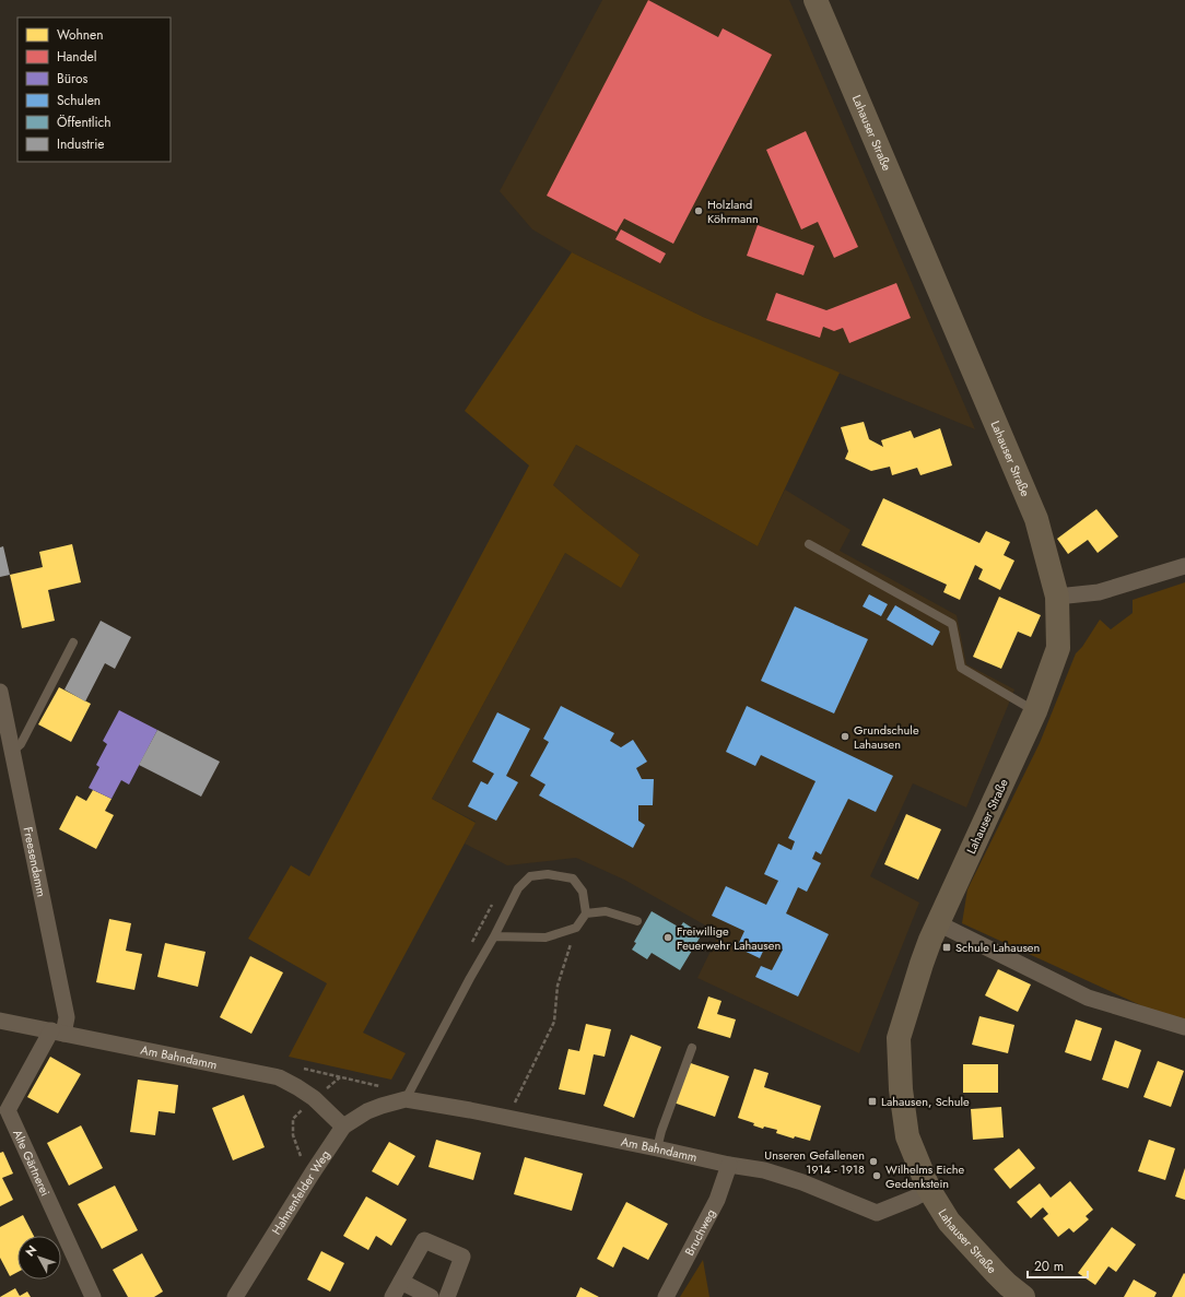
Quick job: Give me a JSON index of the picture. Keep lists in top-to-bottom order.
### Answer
{
  "streets": {
    "street": [
      "Lahauser Straße",
      "Freesendamm",
      "Am Bahndamm",
      "Alte Gärtnerei",
      "Hahnenfelder Weg",
      "Bruchweg"
    ]
  },
  "crossings": [
    ["Lahauser Straße", "Am Bahndamm"],
    ["Freesendamm", "Am Bahndamm"],
    ["Freesendamm", "Alte Gärtnerei"],
    ["Am Bahndamm", "Alte Gärtnerei"],
    ["Am Bahndamm", "Hahnenfelder Weg"],
    ["Am Bahndamm", "Bruchweg"]
  ],
  "places": {
    "other": [
      "Holzland Köhrmann",
      "Grundschule Lahausen",
      "Freiwillige Feuerwehr Lahausen",
      "Unseren Gefallenen 1914 - 1918",
      "Wilhelms Eiche Gedenkstein"
    ],
    "transit": ["Schule Lahausen", "Lahausen, Schule"]
  },
  "legend": [
    "Wohnen",
    "Handel",
    "Büros",
    "Schulen",
    "Öffentlich",
    "Industrie"
  ],
  "scale_bar": "20 m",
  "north": "top left"
}
